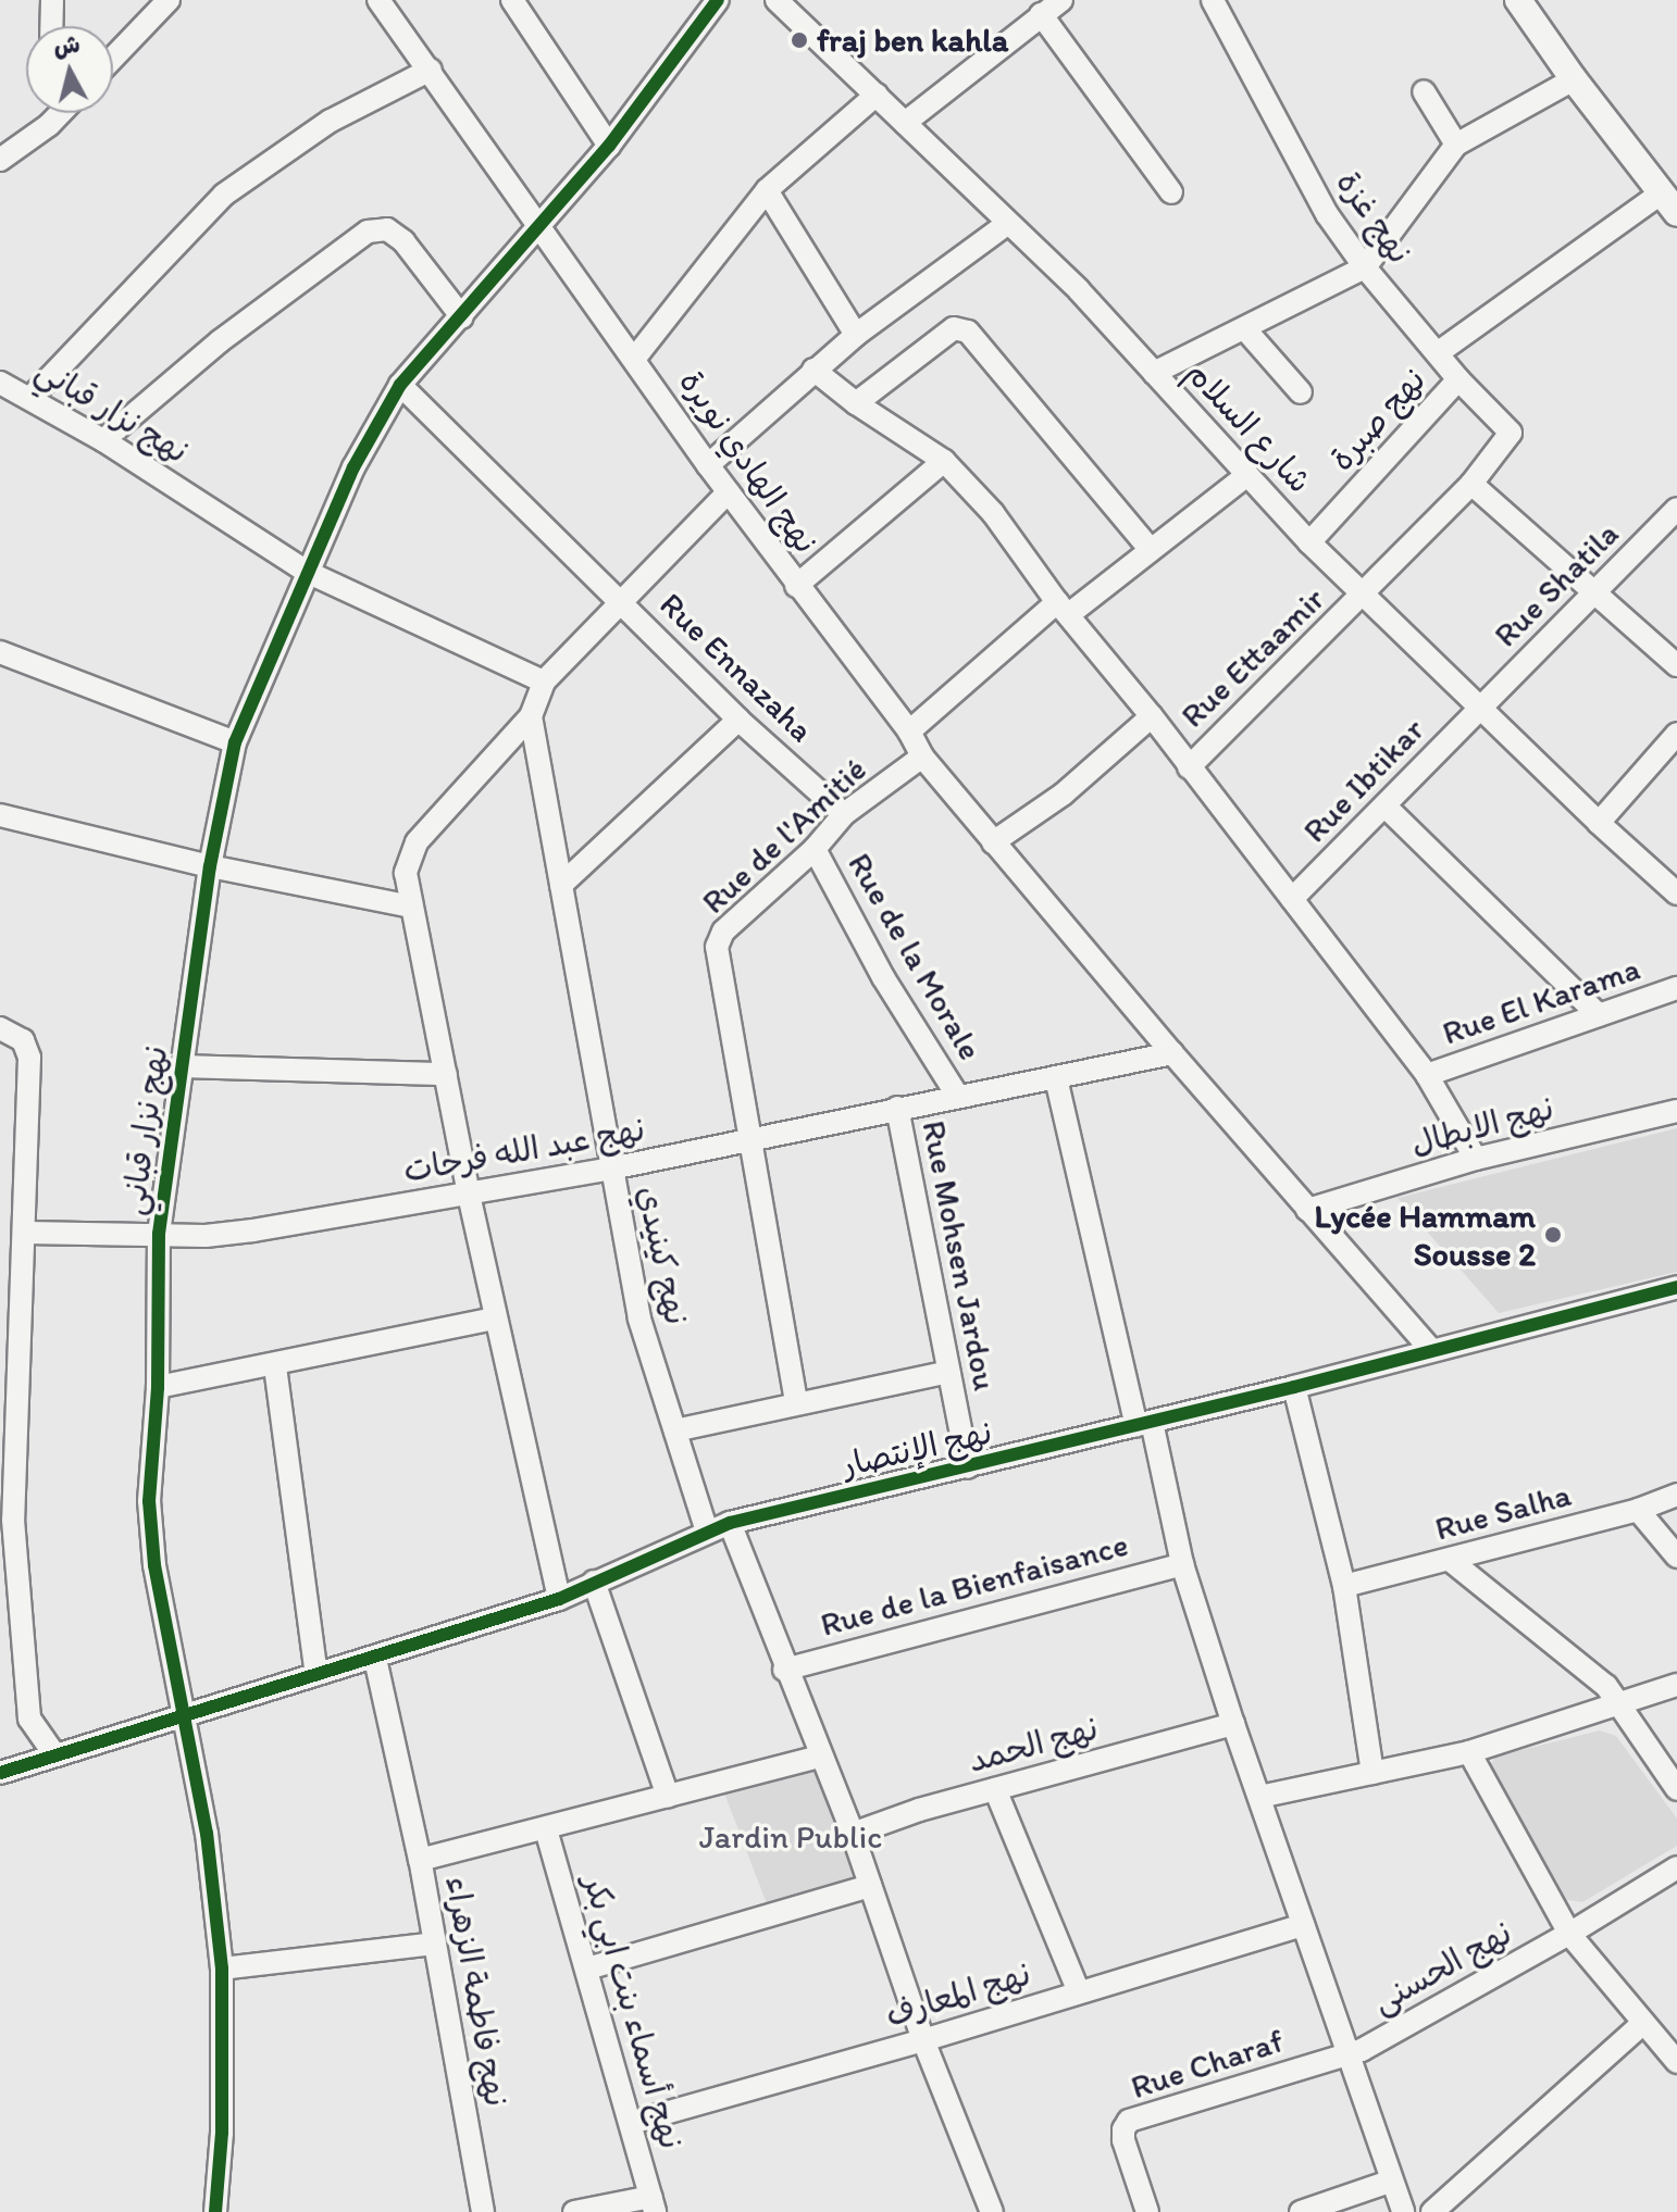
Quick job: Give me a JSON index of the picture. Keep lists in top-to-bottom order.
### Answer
{
  "streets": {
    "street": [
      "نهج غزة",
      "نهج نزار قباني",
      "نهج صبرة",
      "شارع السلام",
      "نهج الهادي نويرة",
      "Rue Shatila",
      "Rue Ettaamir",
      "Rue Ennazaha",
      "Rue Ibtikar",
      "Rue de l'Amitié",
      "Rue de la Morale",
      "Rue El Karama",
      "نهج الابطال",
      "نهج عبد الله فرحات",
      "نهج كينيدي",
      "Rue Mohsen Jardou",
      "نهج الإنتصار",
      "Rue Salha",
      "Rue de la Bienfaisance",
      "نهج الحمد",
      "نهج الحسنى",
      "نهج فاطمة الزهراء",
      "نهج المعارف",
      "نهج أسماء بنت ابي بكر",
      "Rue Charaf"
    ]
  },
  "crossings": [
    ["نهج غزة", "نهج صبرة"],
    ["نهج غزة", "Rue Ettaamir"],
    ["نهج نزار قباني", "نهج عبد الله فرحات"],
    ["نهج نزار قباني", "نهج الإنتصار"],
    ["نهج صبرة", "شارع السلام"],
    ["شارع السلام", "Rue Shatila"],
    ["شارع السلام", "Rue Ettaamir"],
    ["شارع السلام", "Rue Ibtikar"],
    ["Rue Shatila", "Rue Ibtikar"],
    ["Rue Ennazaha", "Rue de l'Amitié"],
    ["Rue de l'Amitié", "Rue de la Morale"],
    ["Rue de l'Amitié", "نهج عبد الله فرحات"],
    ["Rue de la Morale", "نهج عبد الله فرحات"],
    ["نهج عبد الله فرحات", "نهج كينيدي"],
    ["نهج عبد الله فرحات", "Rue Mohsen Jardou"],
    ["نهج كينيدي", "نهج الإنتصار"],
    ["Rue Mohsen Jardou", "نهج الإنتصار"],
    ["نهج الحسنى", "Rue Charaf"],
    ["نهج فاطمة الزهراء", "نهج أسماء بنت ابي بكر"],
    ["نهج المعارف", "نهج أسماء بنت ابي بكر"]
  ],
  "parks": ["Jardin Public"],
  "places": ["fraj ben kahla", "Lycée Hammam Sousse 2"],
  "north": "top"
}
